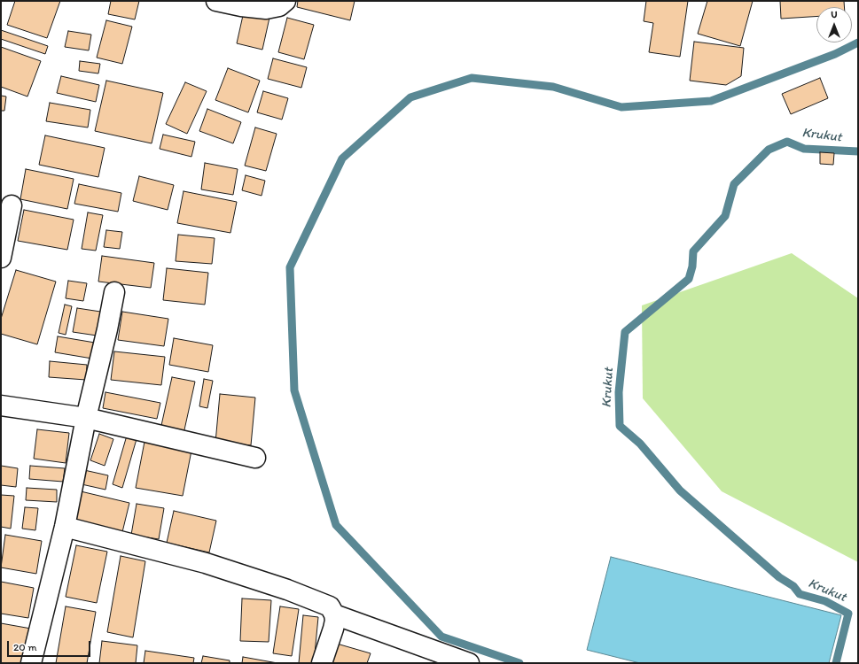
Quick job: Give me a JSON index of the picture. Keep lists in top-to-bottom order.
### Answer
{
  "water": ["Krukut"],
  "scale_bar": "20 m",
  "north": "top"
}
